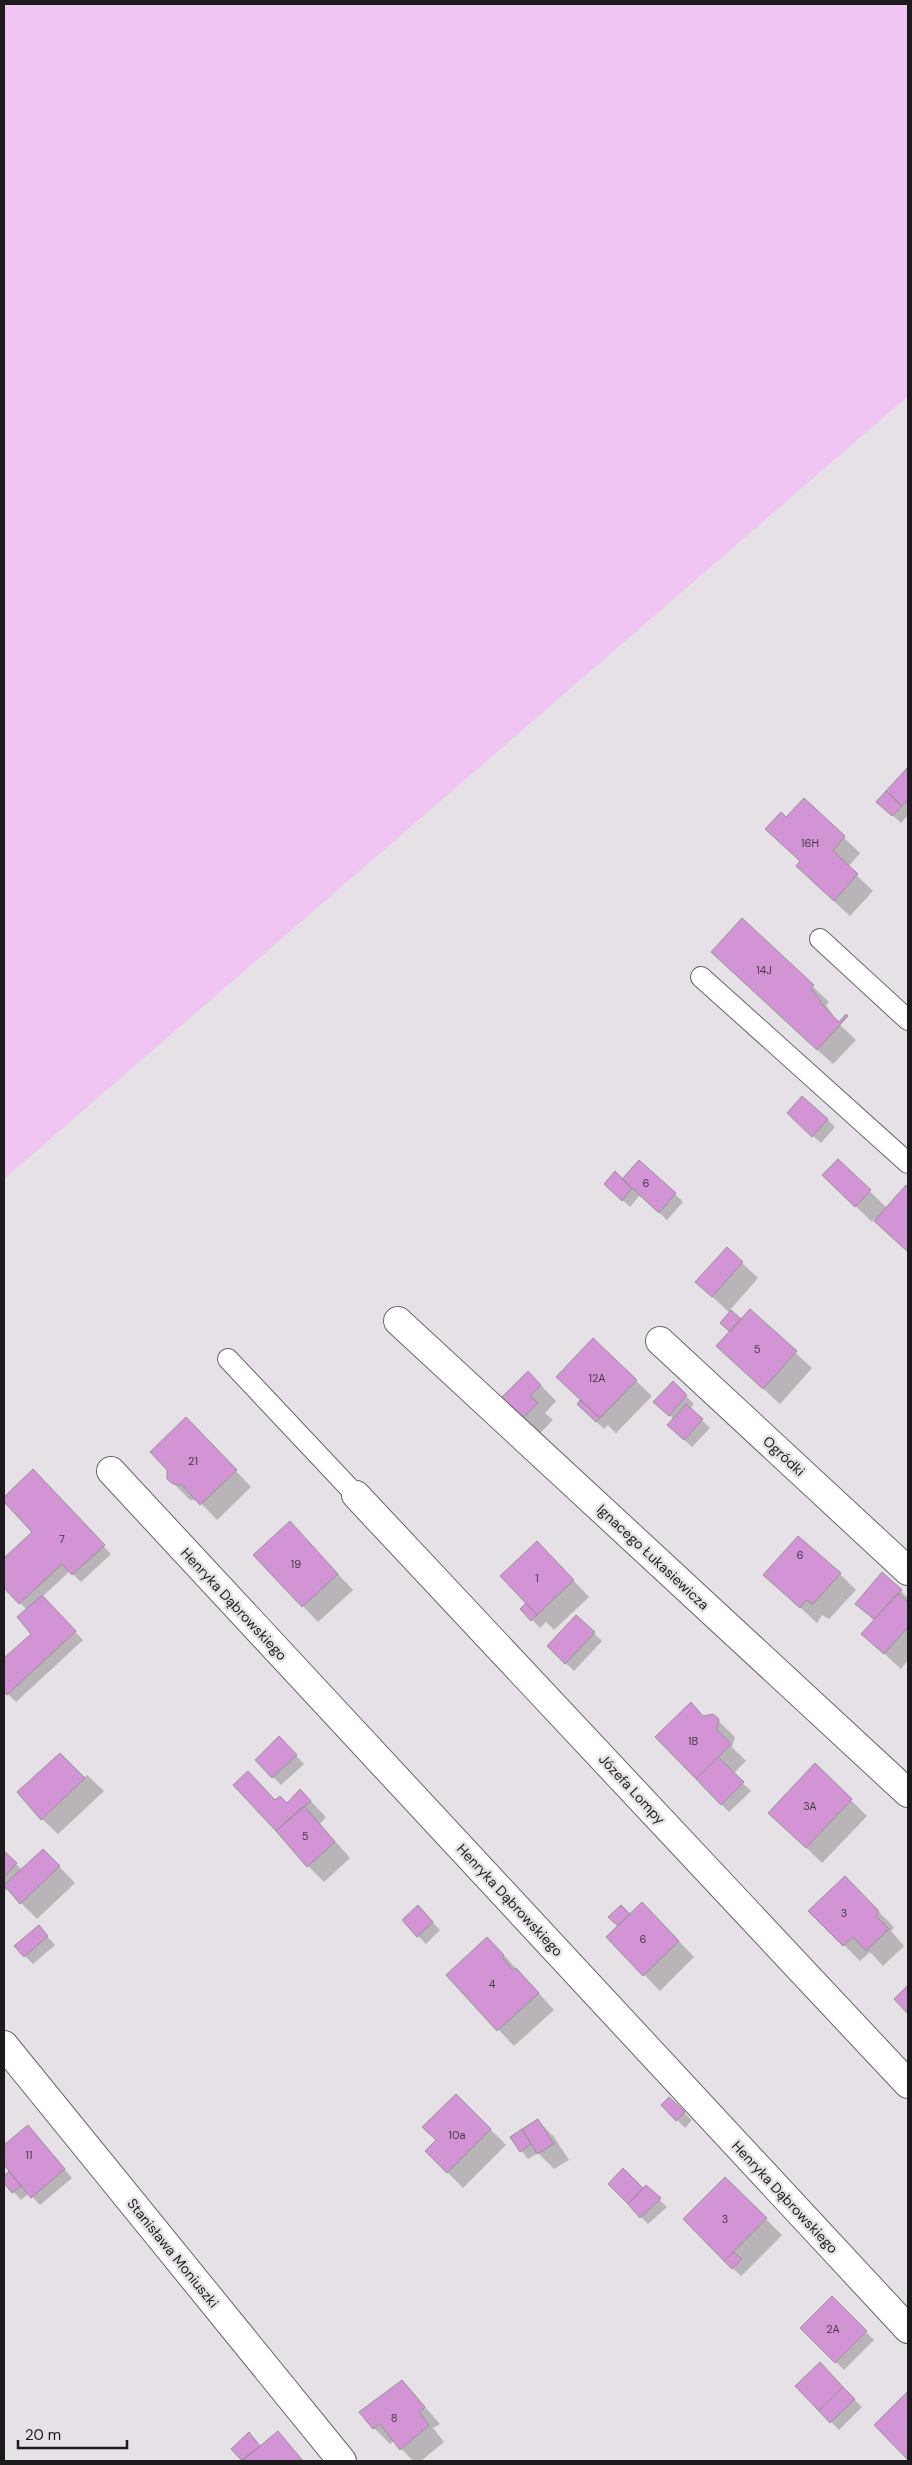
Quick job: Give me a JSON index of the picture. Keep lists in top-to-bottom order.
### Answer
{
  "streets": {
    "street": [
      "Ogródki",
      "Ignacego Łukasiewicza",
      "Henryka Dąbrowskiego",
      "Józefa Lompy",
      "Stanisława Moniuszki"
    ]
  },
  "house_numbers": [
    "16H",
    "14J",
    "6",
    "5",
    "12A",
    "21",
    "7",
    "6",
    "19",
    "1",
    "1B",
    "3A",
    "5",
    "3",
    "6",
    "4",
    "10a",
    "11",
    "3",
    "2A",
    "8"
  ],
  "scale_bar": "20 m"
}
